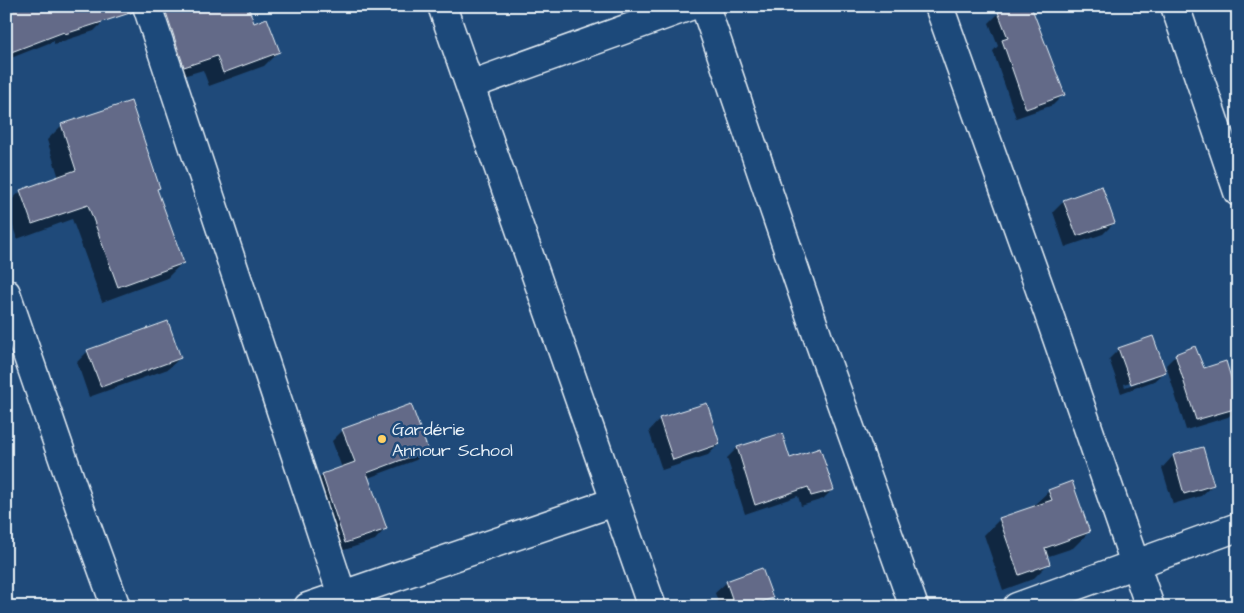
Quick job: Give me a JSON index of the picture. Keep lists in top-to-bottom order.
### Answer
{
  "places": ["Gardérie Annour School"]
}
